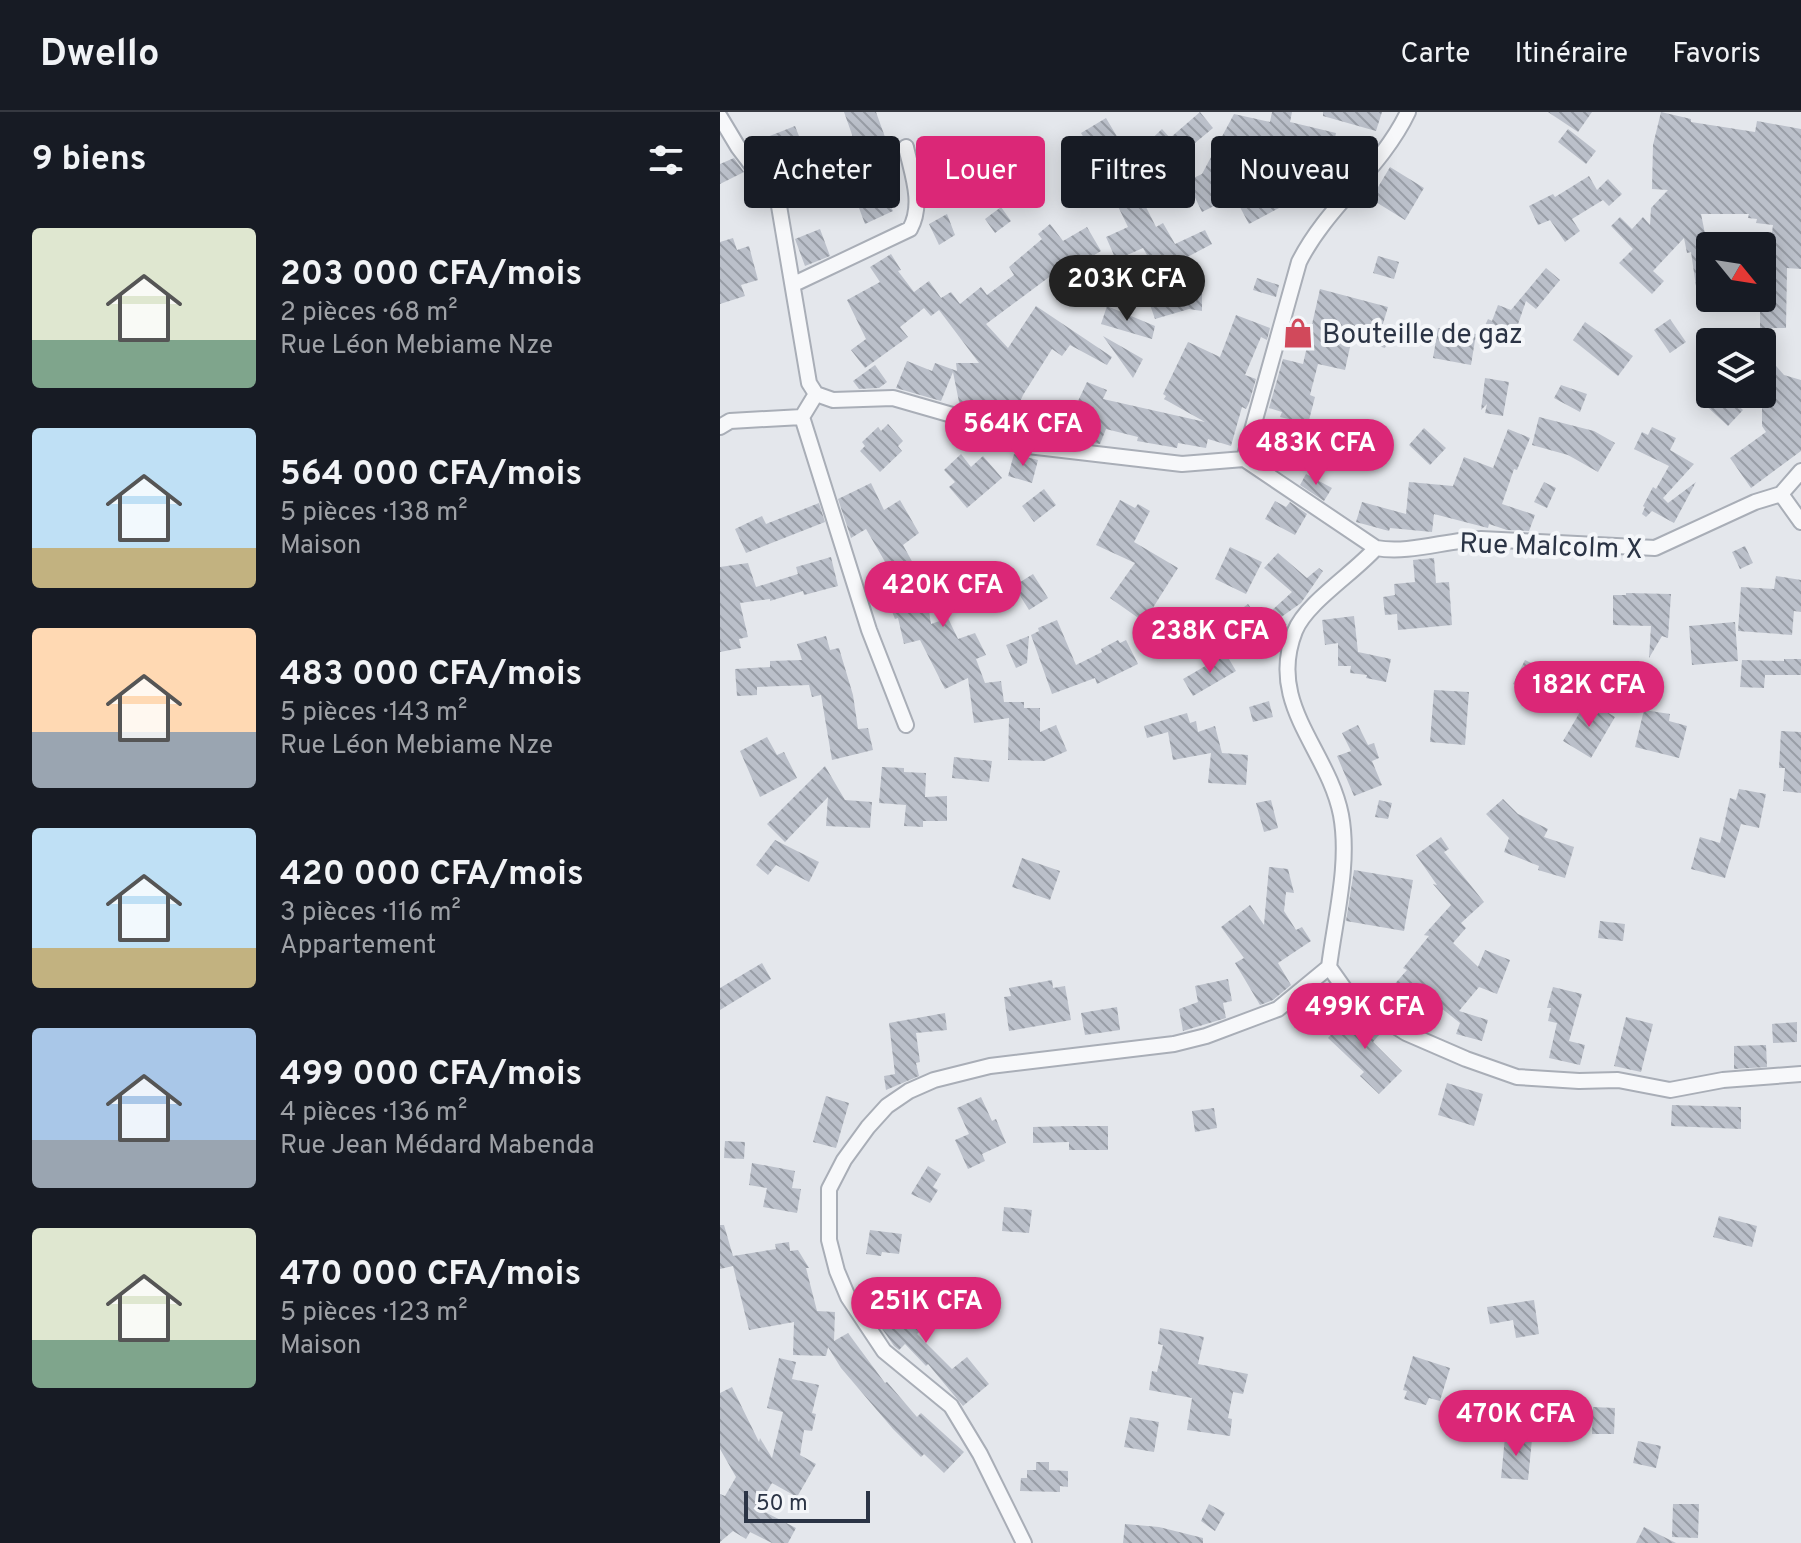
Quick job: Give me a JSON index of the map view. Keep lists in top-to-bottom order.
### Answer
{
  "streets": {
    "street": ["Rue Malcolm X"]
  },
  "places": {
    "shop": ["Bouteille de gaz"]
  },
  "scale_bar": "50 m",
  "north": "bottom right",
  "page": {
    "header": "Dwello",
    "nav": ["Carte", "Itinéraire", "Favoris"],
    "heading": "9 biens",
    "chip": [
      "Acheter",
      "Louer",
      "Filtres",
      "Nouveau"
    ],
    "list": [
      {
        "name": "203 000 CFA/mois",
        "note": "2 pièces · 68 m² · Rue Léon Mebiame Nze"
      },
      {
        "name": "564 000 CFA/mois",
        "note": "5 pièces · 138 m² · Maison"
      },
      {
        "name": "483 000 CFA/mois",
        "note": "5 pièces · 143 m² · Rue Léon Mebiame Nze"
      },
      {
        "name": "420 000 CFA/mois",
        "note": "3 pièces · 116 m² · Appartement"
      },
      {
        "name": "499 000 CFA/mois",
        "note": "4 pièces · 136 m² · Rue Jean Médard Mabenda"
      },
      {
        "name": "470 000 CFA/mois",
        "note": "5 pièces · 123 m² · Maison"
      }
    ],
    "price": [
      "203K CFA",
      "564K CFA",
      "483K CFA",
      "420K CFA",
      "238K CFA",
      "182K CFA",
      "499K CFA",
      "251K CFA",
      "470K CFA"
    ],
    "scale": "50 m"
  }
}
